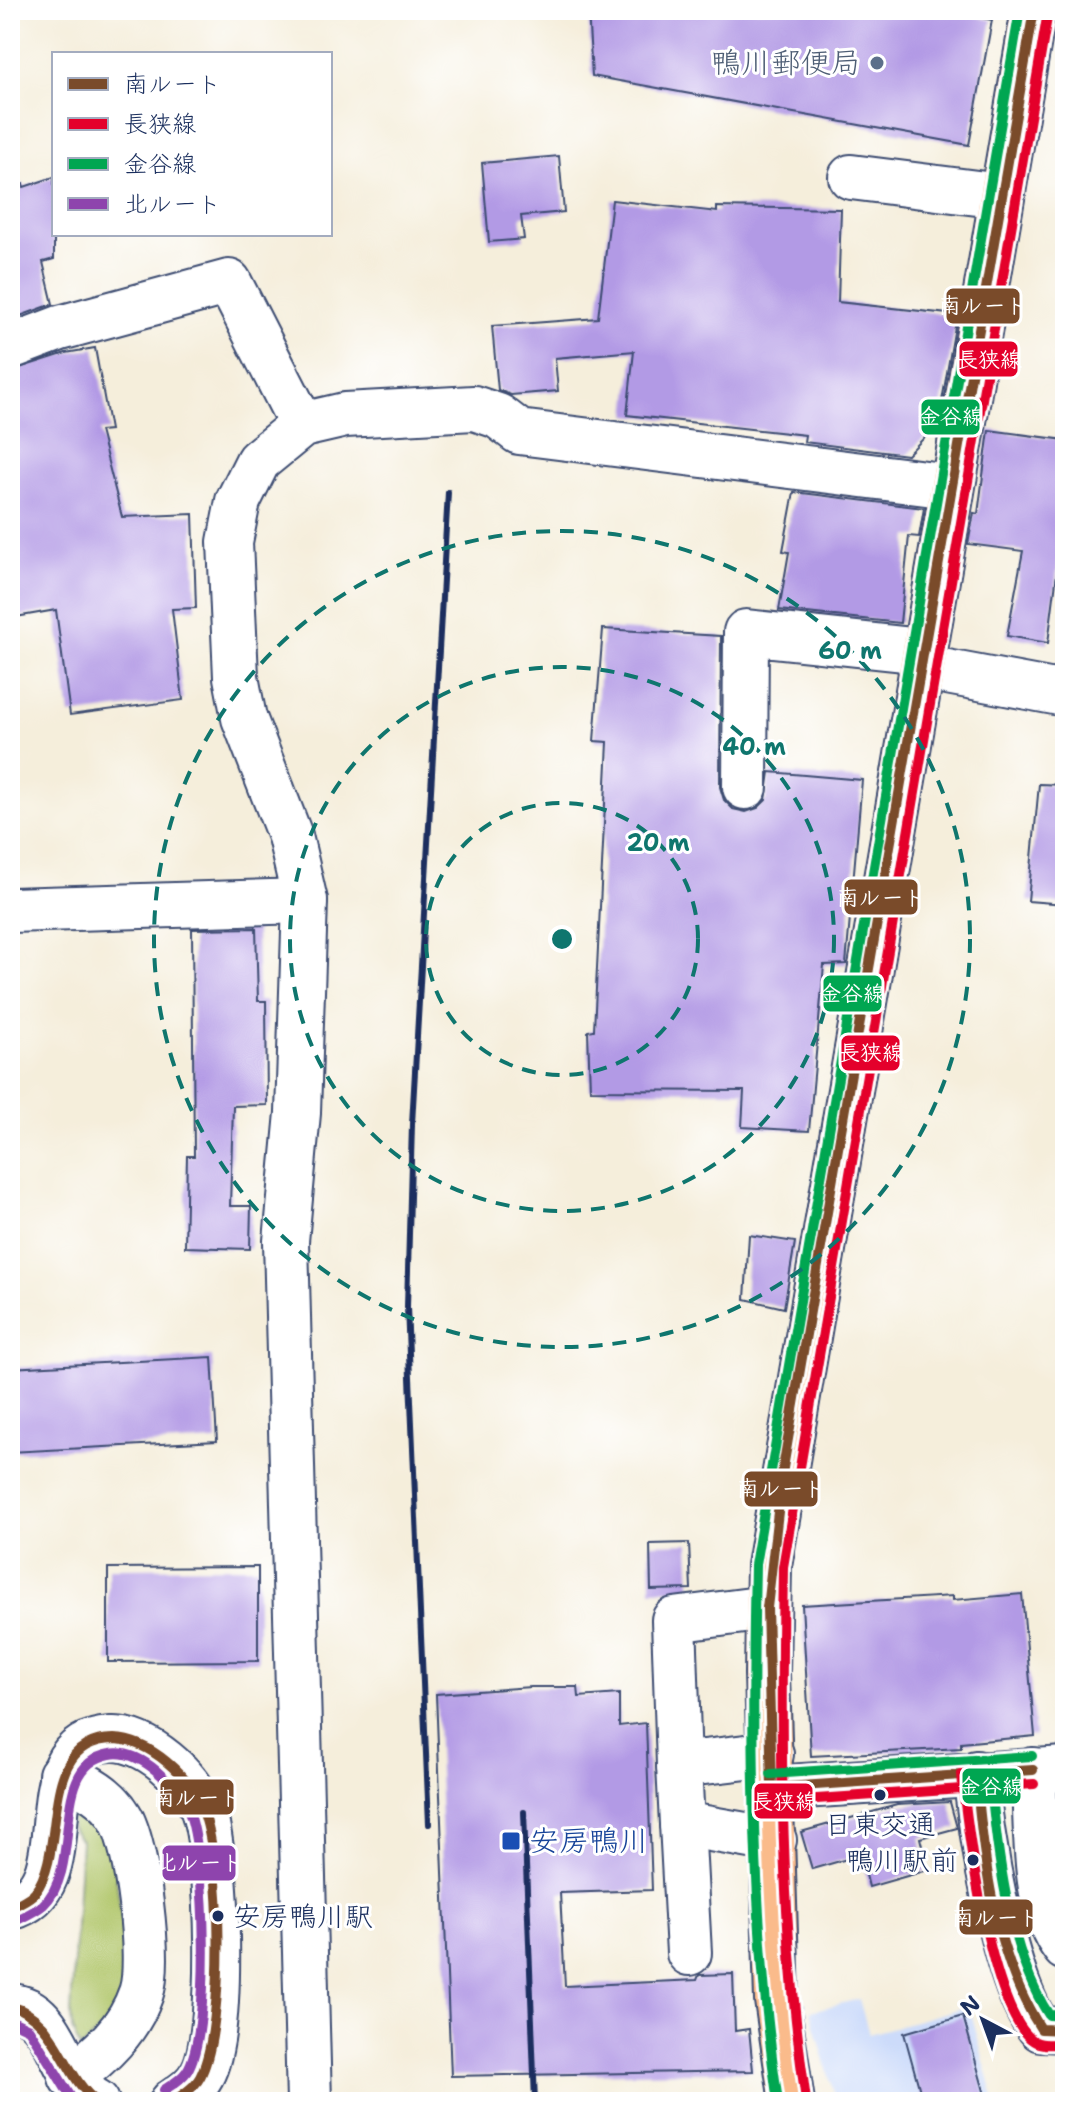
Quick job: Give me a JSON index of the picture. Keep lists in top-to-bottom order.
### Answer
{
  "places": {
    "other": [
      "鴨川郵便局",
      "日東交通",
      "鴨川駅前",
      "安房鴨川駅"
    ],
    "transit": ["安房鴨川"]
  },
  "lines": [
    "transit line 南ルート",
    "transit line 金谷線",
    "transit line 長狭線",
    "transit line 北ルート"
  ],
  "legend": [
    "南ルート",
    "長狭線",
    "金谷線",
    "北ルート"
  ],
  "north": "top left",
  "rings": ["60 m", "40 m", "20 m"]
}
